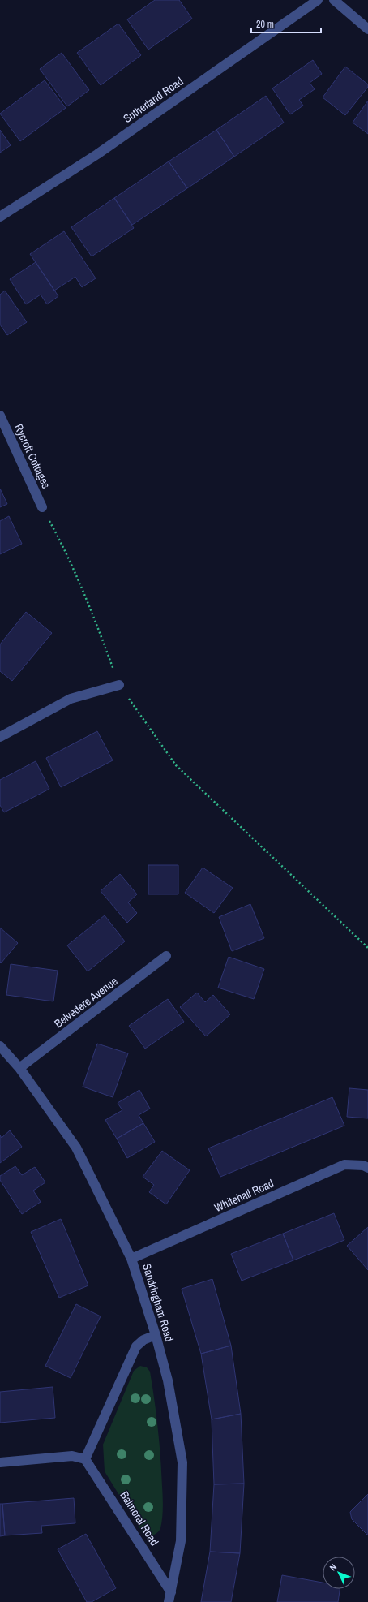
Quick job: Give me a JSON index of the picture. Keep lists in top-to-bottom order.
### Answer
{
  "streets": {
    "street": [
      "Sutherland Road",
      "Rycroft Cottages",
      "Belvedere Avenue",
      "Whitehall Road",
      "Sandringham Road",
      "Balmoral Road"
    ]
  },
  "crossings": [
    ["Belvedere Avenue", "Sandringham Road"],
    ["Whitehall Road", "Sandringham Road"],
    ["Sandringham Road", "Balmoral Road"]
  ],
  "scale_bar": "20 m",
  "north": "top left"
}
